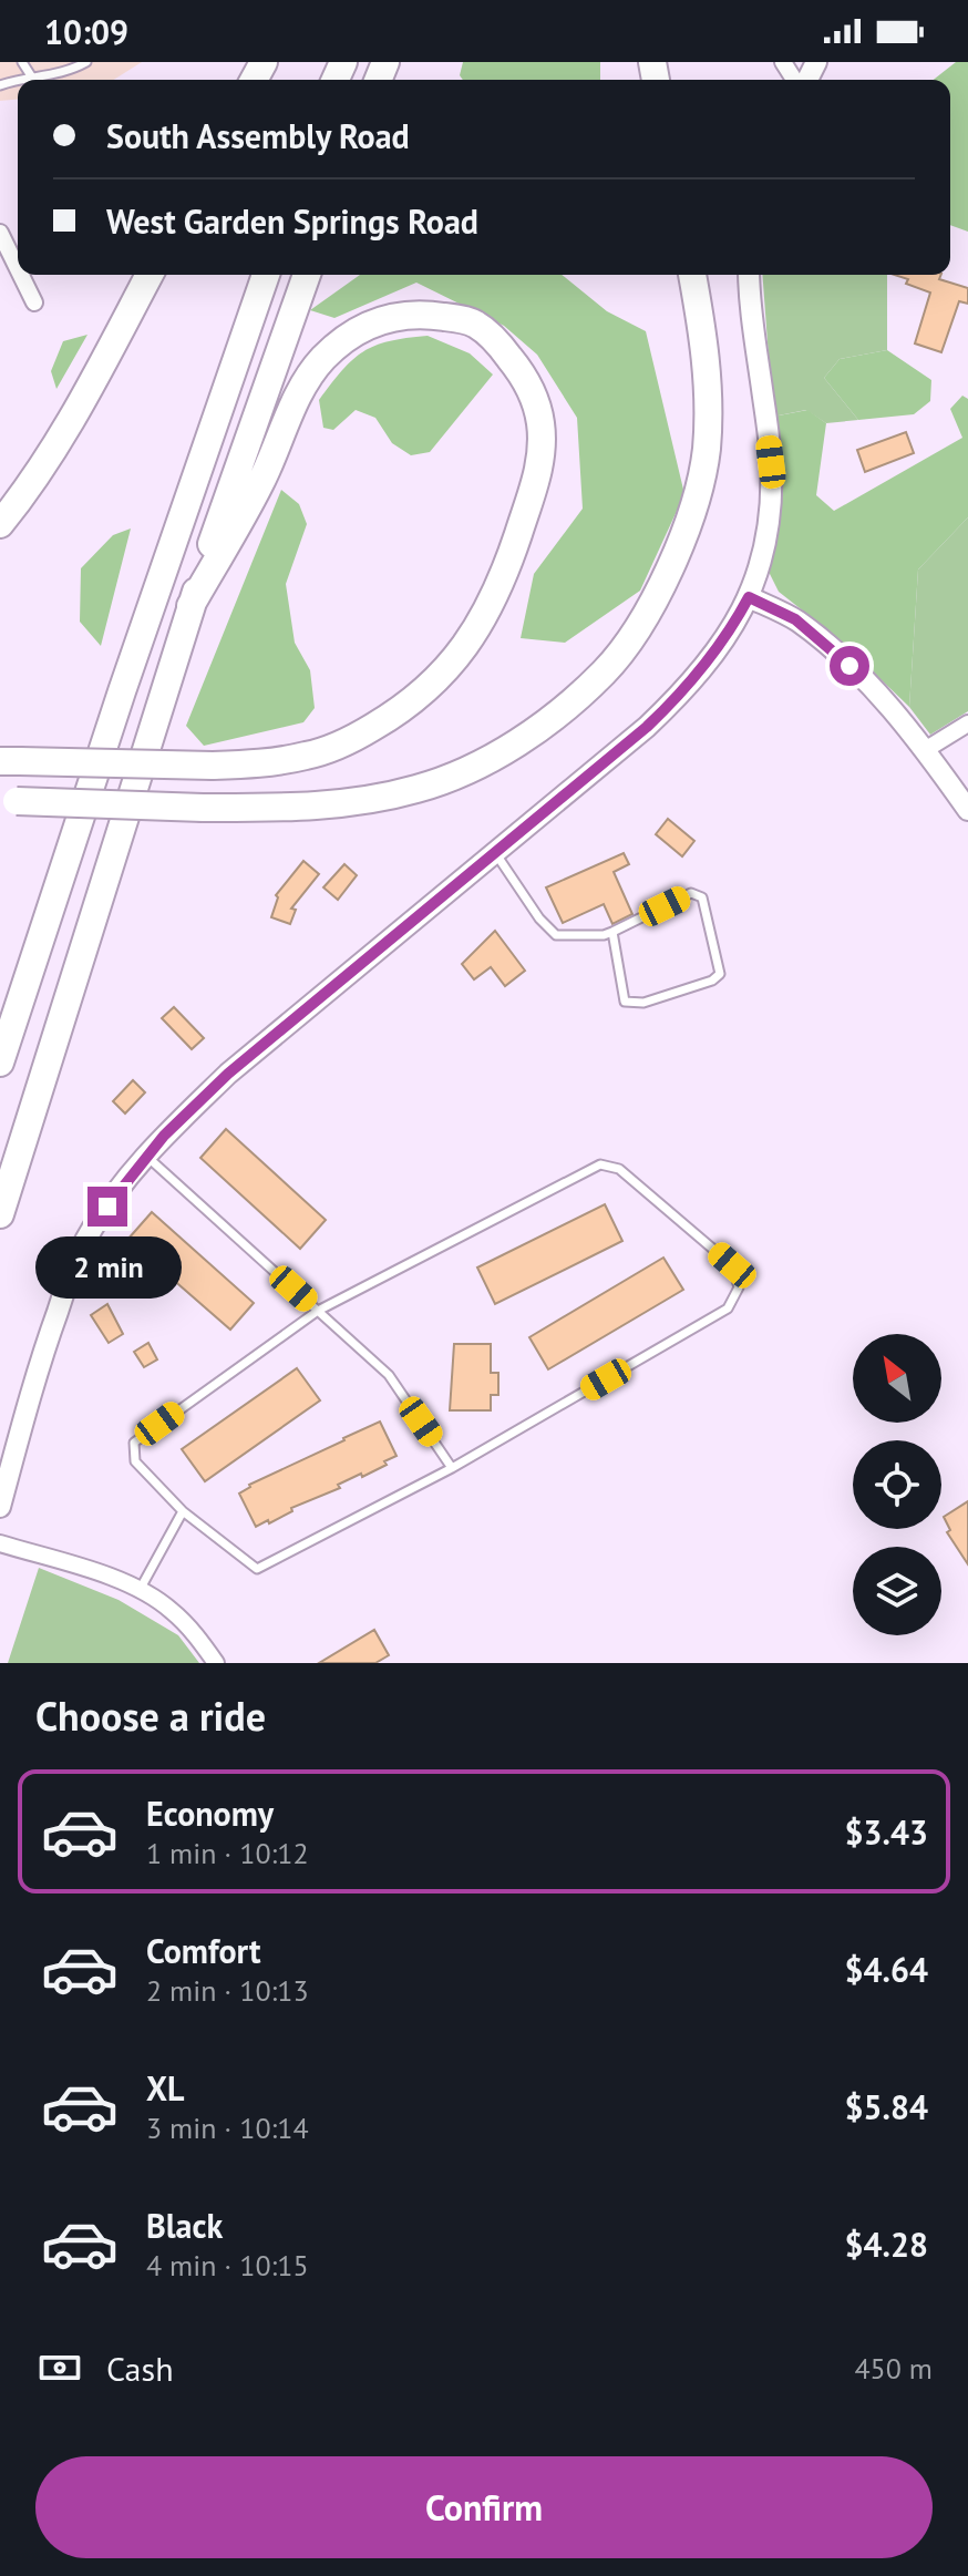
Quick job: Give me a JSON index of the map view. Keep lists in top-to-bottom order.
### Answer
{
  "north": "top left",
  "page": {
    "status": "10:09",
    "banner": ["South Assembly Road", "West Garden Springs Road"],
    "bubble": "2 min",
    "heading": "Choose a ride",
    "list": [
      {
        "name": "Economy",
        "note": "1 min · 10:12",
        "value": "$3.43"
      },
      {
        "name": "Comfort",
        "note": "2 min · 10:13",
        "value": "$4.64"
      },
      {
        "name": "XL",
        "note": "3 min · 10:14",
        "value": "$5.84"
      },
      {
        "name": "Black",
        "note": "4 min · 10:15",
        "value": "$4.28"
      }
    ],
    "pay": ["Cash", "450 m"],
    "buttons": "Confirm"
  }
}
